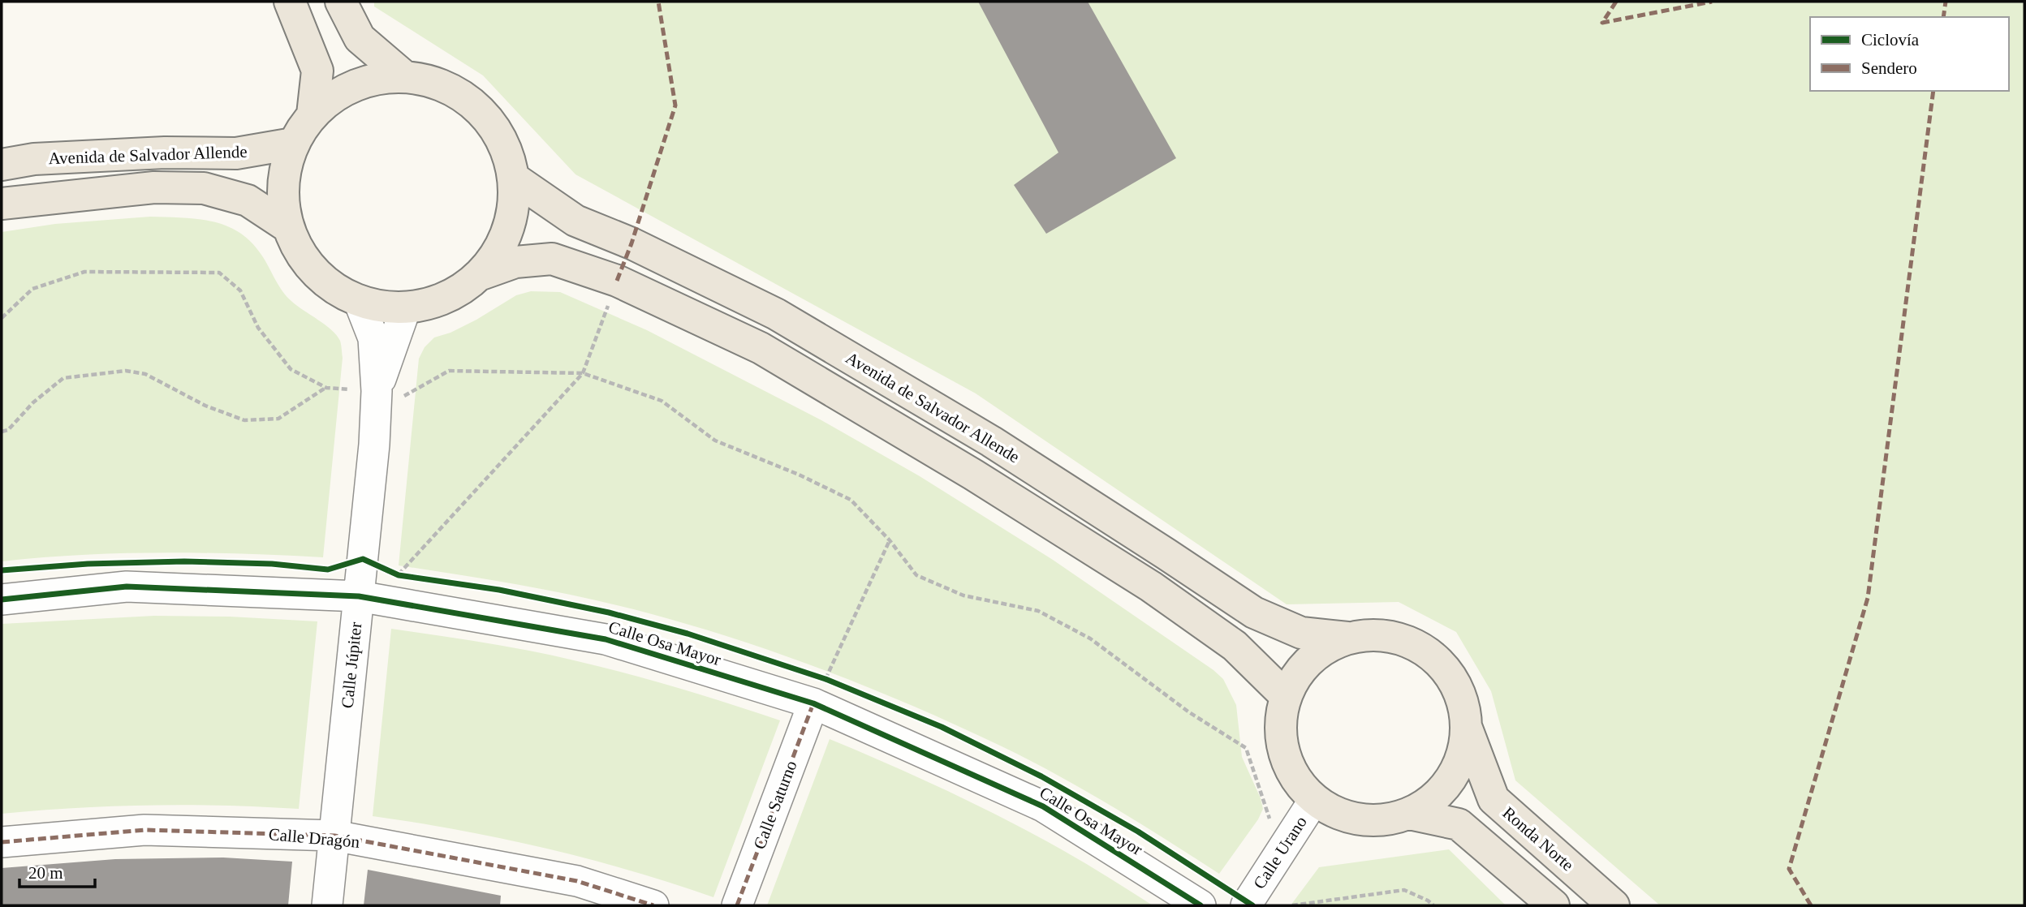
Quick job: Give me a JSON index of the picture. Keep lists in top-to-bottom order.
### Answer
{
  "streets": {
    "main road": ["Avenida de Salvador Allende", "Ronda Norte"],
    "street": [
      "Calle Osa Mayor",
      "Calle Júpiter",
      "Calle Saturno",
      "Calle Dragón",
      "Calle Urano"
    ]
  },
  "crossings": [
    ["Avenida de Salvador Allende", "Ronda Norte"],
    ["Avenida de Salvador Allende", "Calle Urano"],
    ["Calle Osa Mayor", "Calle Júpiter"],
    ["Calle Osa Mayor", "Calle Saturno"],
    ["Calle Júpiter", "Calle Dragón"],
    ["Ronda Norte", "Calle Urano"]
  ],
  "legend": ["Ciclovía", "Sendero"],
  "scale_bar": "20 m"
}
